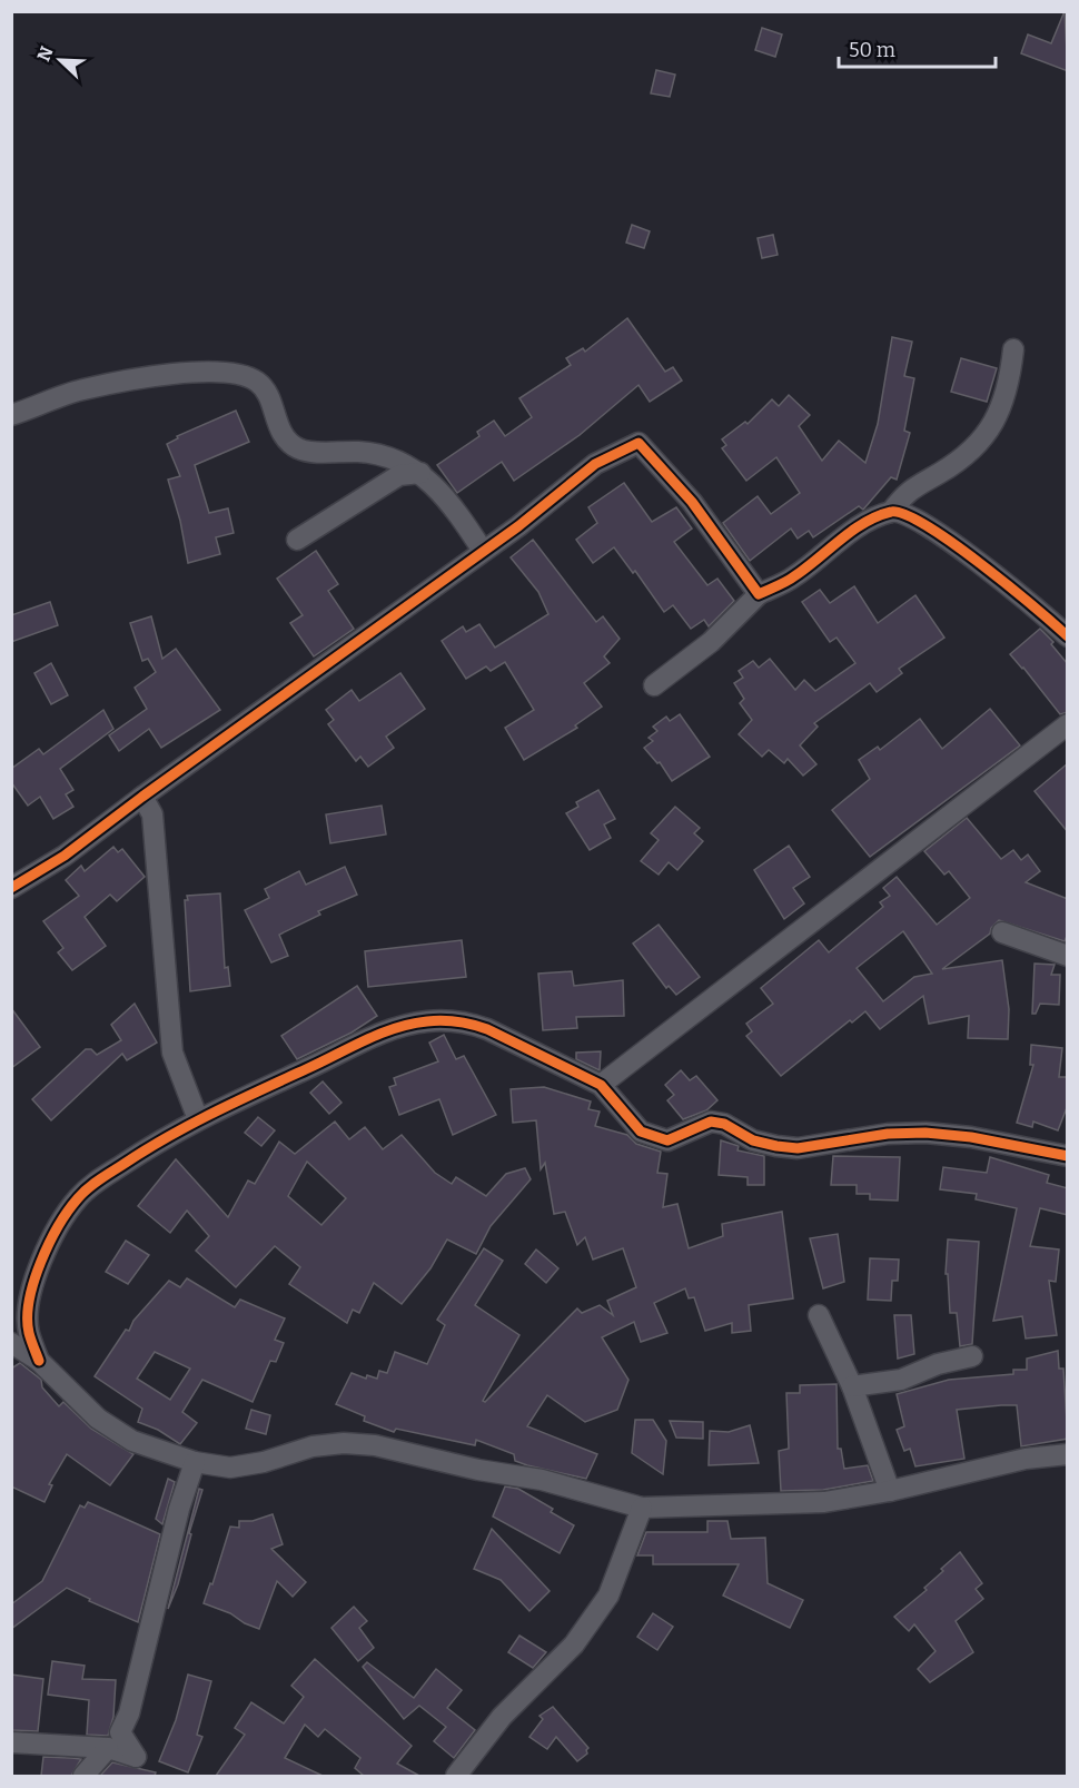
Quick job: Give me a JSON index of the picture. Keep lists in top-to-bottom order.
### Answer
{
  "scale_bar": "50 m",
  "north": "top left"
}
